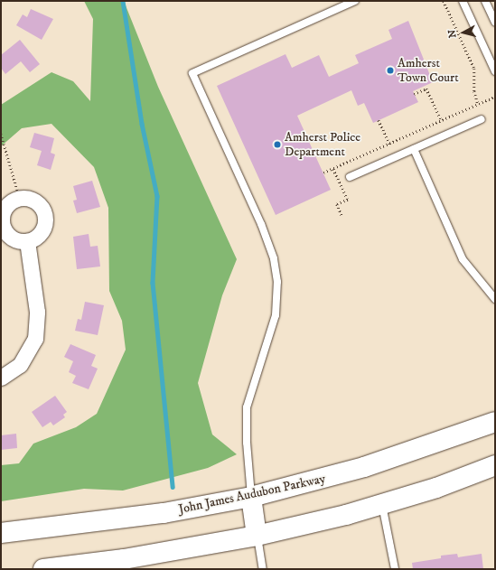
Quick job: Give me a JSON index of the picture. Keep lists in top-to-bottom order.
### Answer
{
  "streets": {
    "main road": ["John James Audubon Parkway"]
  },
  "places": ["Amherst Town Court", "Amherst Police Department"],
  "north": "left"
}
